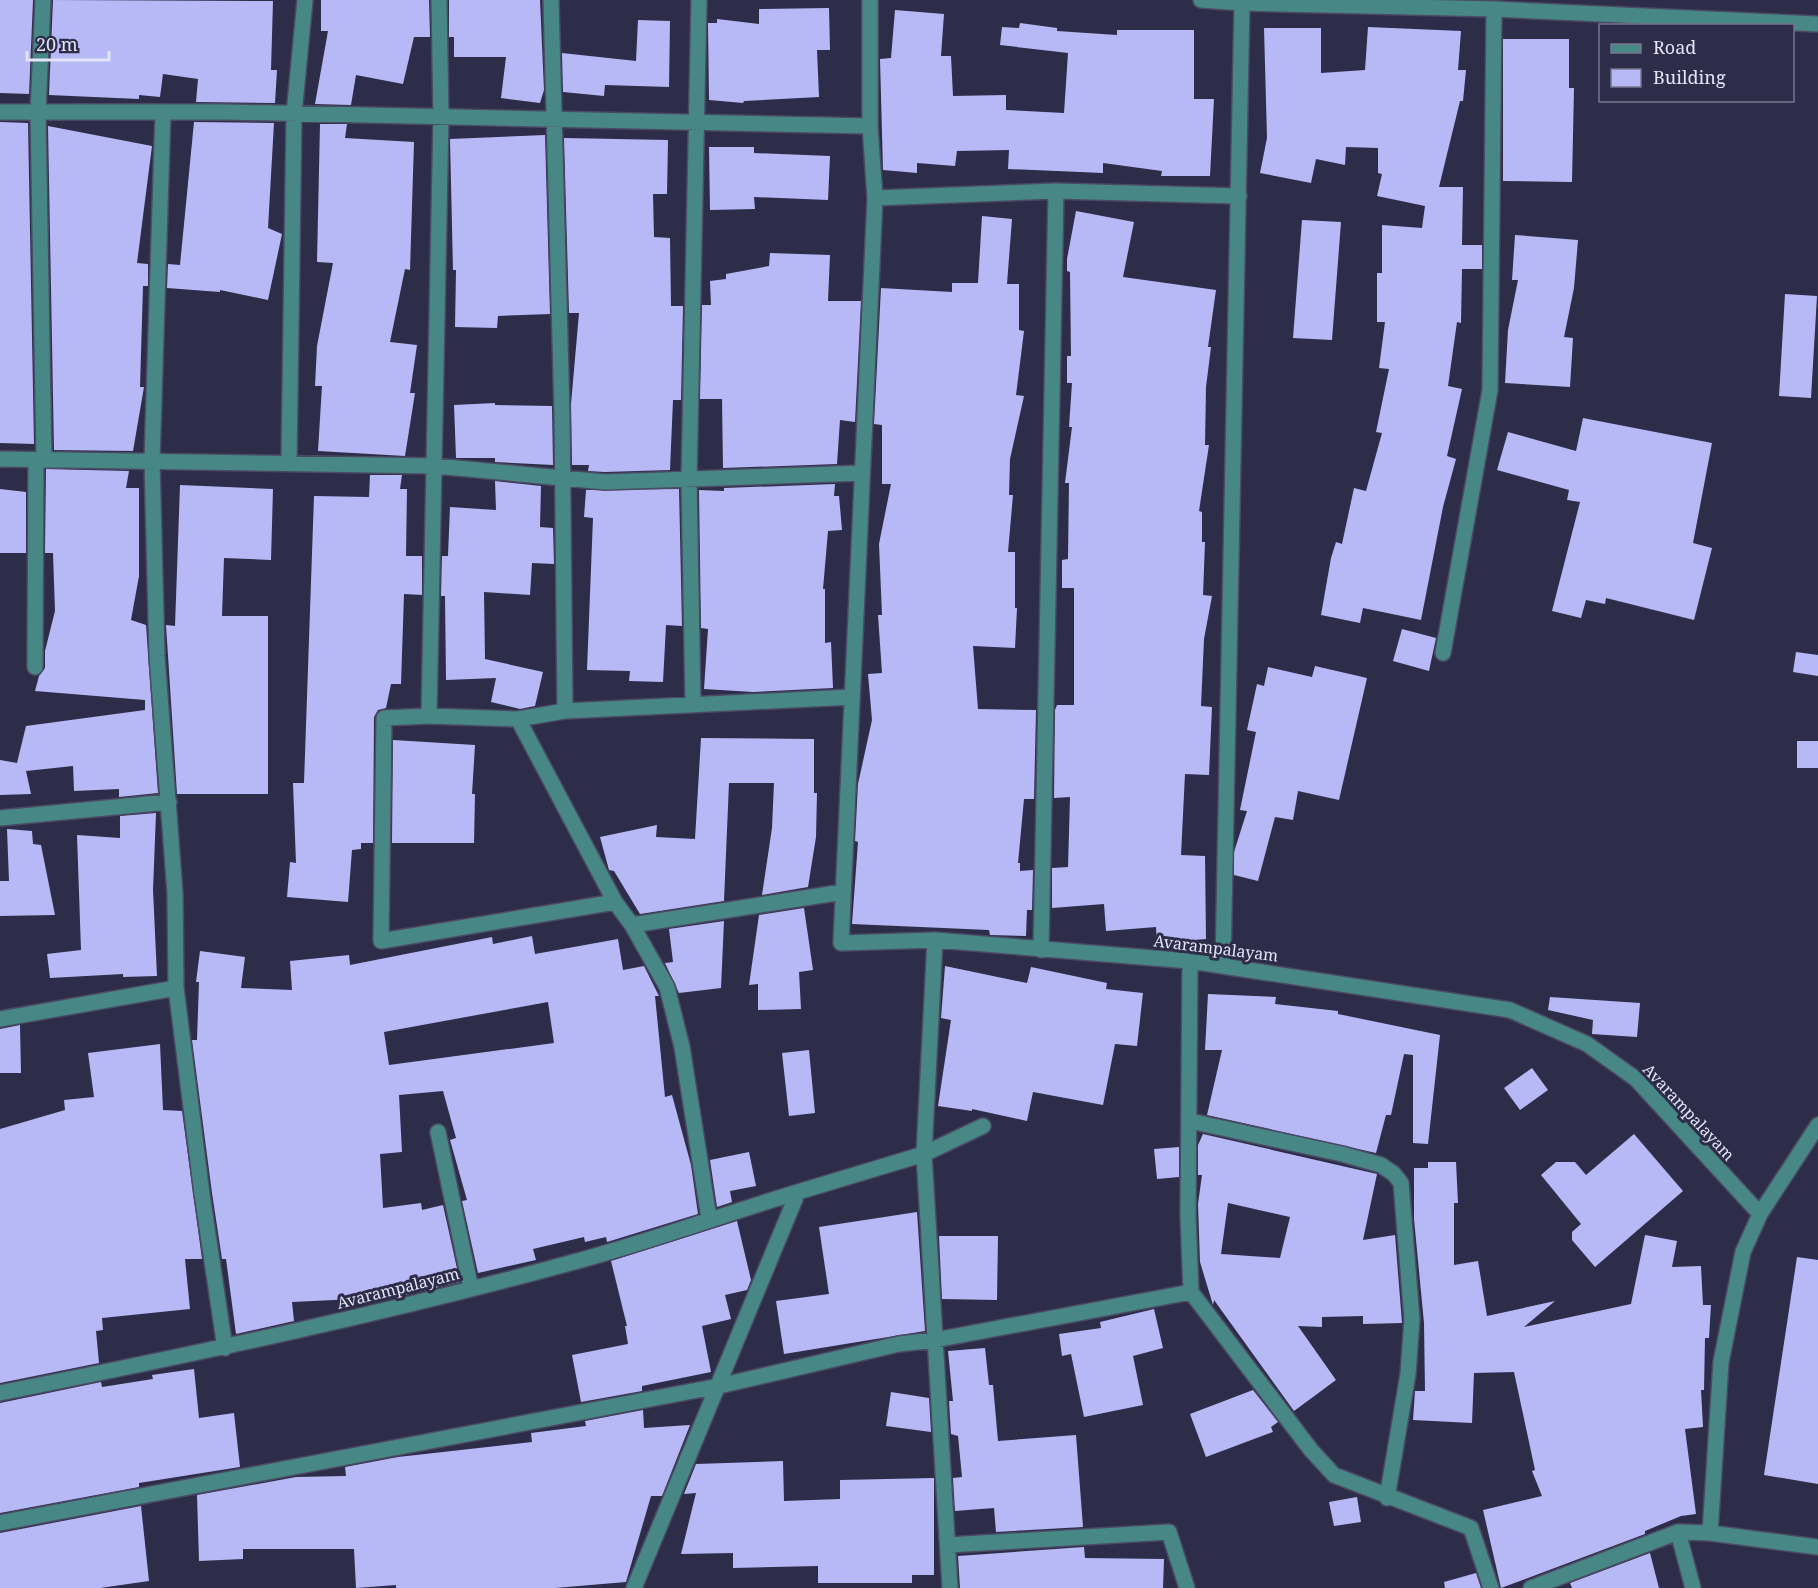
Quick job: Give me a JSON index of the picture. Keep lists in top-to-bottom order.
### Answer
{
  "streets": {
    "street": ["Avarampalayam"]
  },
  "legend": ["Road", "Building"],
  "scale_bar": "20 m"
}
